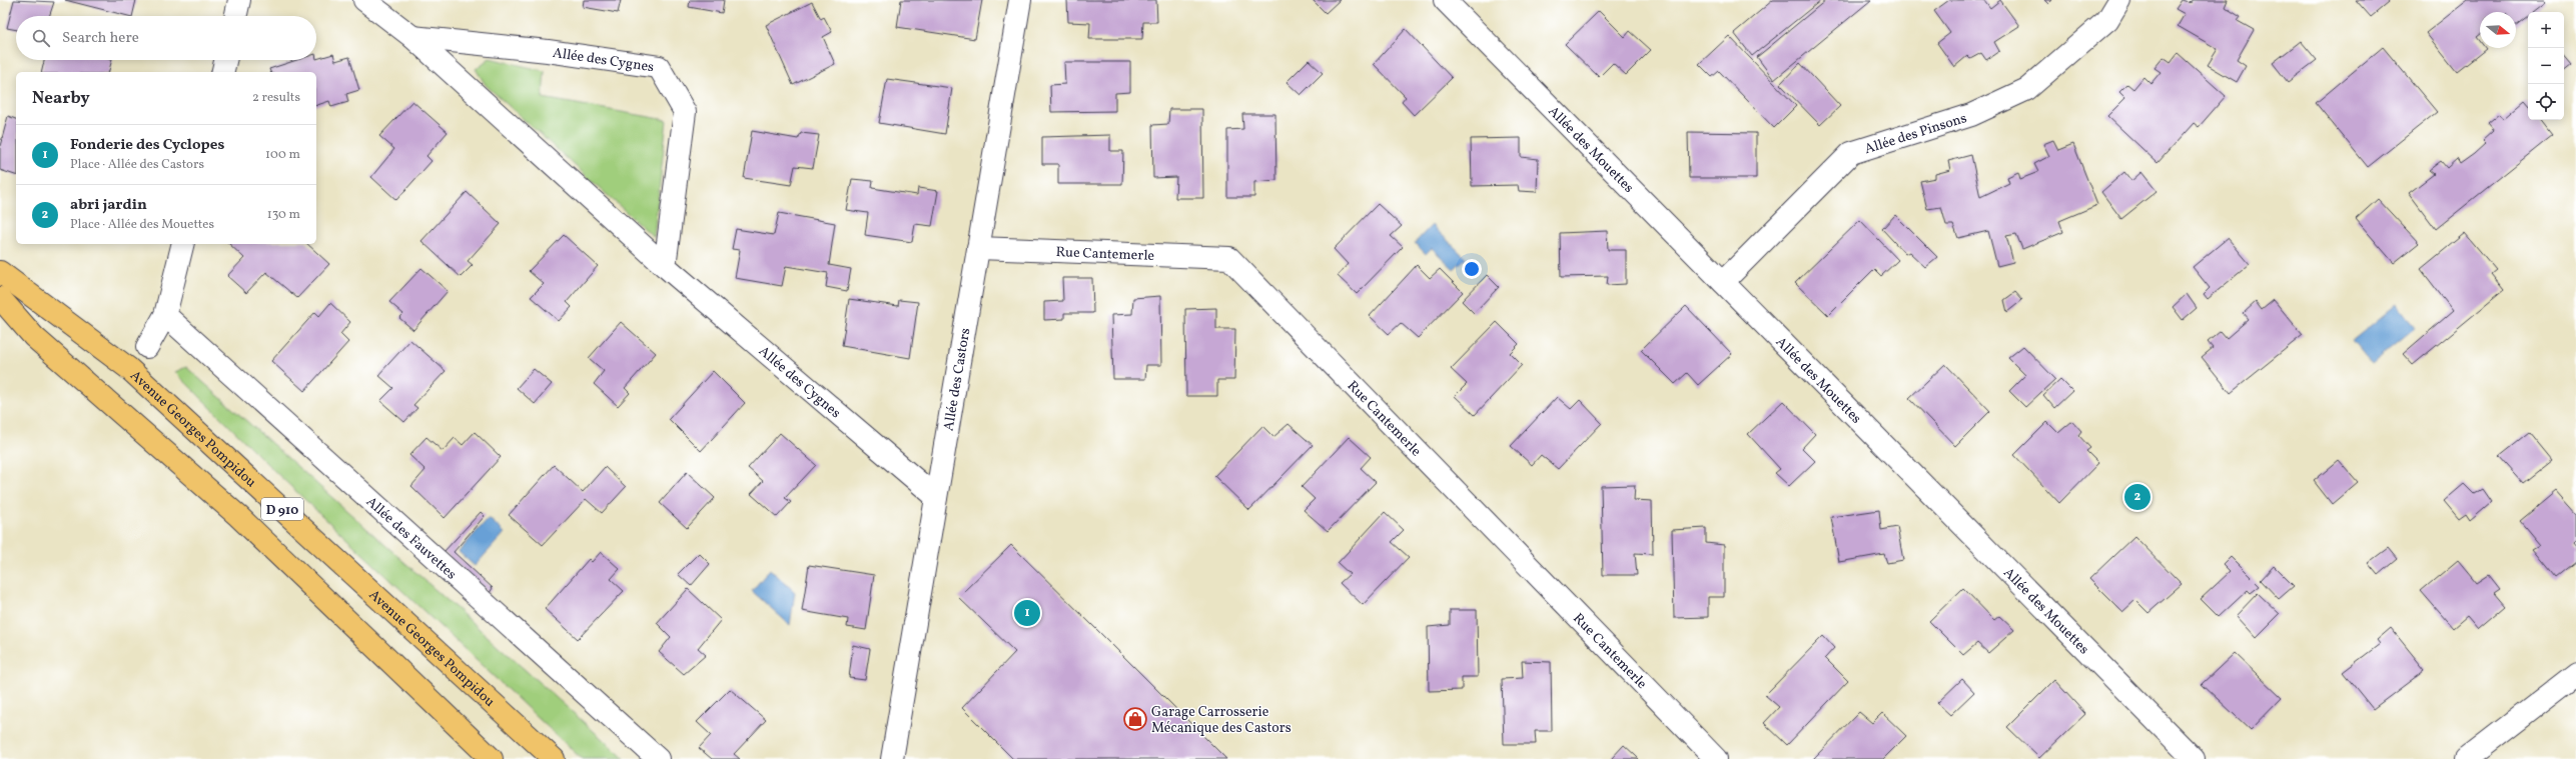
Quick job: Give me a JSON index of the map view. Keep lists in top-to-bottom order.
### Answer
{
  "streets": {
    "main road": ["Avenue Georges Pompidou", "D 910"],
    "street": [
      "Allée des Cygnes",
      "Allée des Pinsons",
      "Allée des Mouettes",
      "Rue Cantemerle",
      "Allée des Castors",
      "Allée des Fauvettes"
    ]
  },
  "crossings": [
    ["Allée des Cygnes", "Allée des Castors"],
    ["Allée des Pinsons", "Allée des Mouettes"],
    ["Rue Cantemerle", "Allée des Castors"]
  ],
  "places": {
    "shop": ["Garage Carrosserie Mécanique des Castors"]
  },
  "north": "right",
  "page": {
    "map_buttons": ["+", "−"],
    "search": "Search here",
    "heading": ["Nearby", "2 results"],
    "list": [
      {
        "mark": "1",
        "name": "Fonderie des Cyclopes",
        "note": "Place · Allée des Castors",
        "value": "100 m"
      },
      {
        "mark": "2",
        "name": "abri jardin",
        "note": "Place · Allée des Mouettes",
        "value": "130 m"
      }
    ],
    "pins": ["2", "1"]
  }
}
